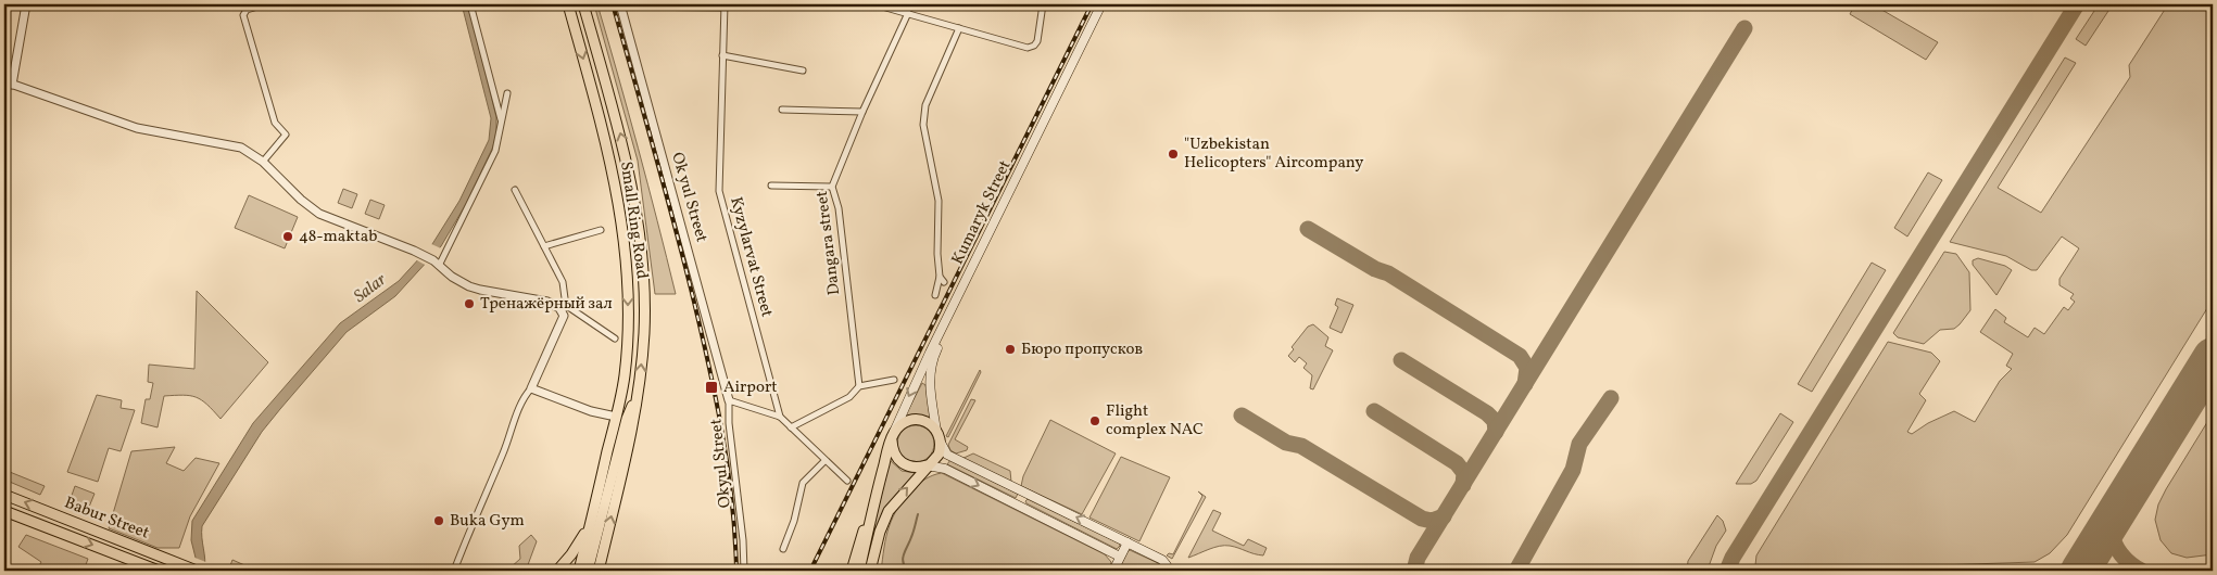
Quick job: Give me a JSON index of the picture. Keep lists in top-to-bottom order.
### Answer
{
  "streets": {
    "main road": ["Kumaryk Street", "Small Ring Road", "Babur Street"],
    "street": [
      "Ok yul Street",
      "Dangara street",
      "Kyzylarvat Street",
      "Okyul Street"
    ]
  },
  "crossings": [
    ["Ok yul Street", "Okyul Street"],
    ["Kyzylarvat Street", "Okyul Street"]
  ],
  "water": ["Salar"],
  "places": {
    "other": [
      "\"Uzbekistan Helicopters\" Aircompany",
      "48-maktab",
      "Тренажёрный зал",
      "Бюро пропусков",
      "Flight complex NAC",
      "Buka Gym"
    ],
    "transit": ["Airport"]
  }
}
